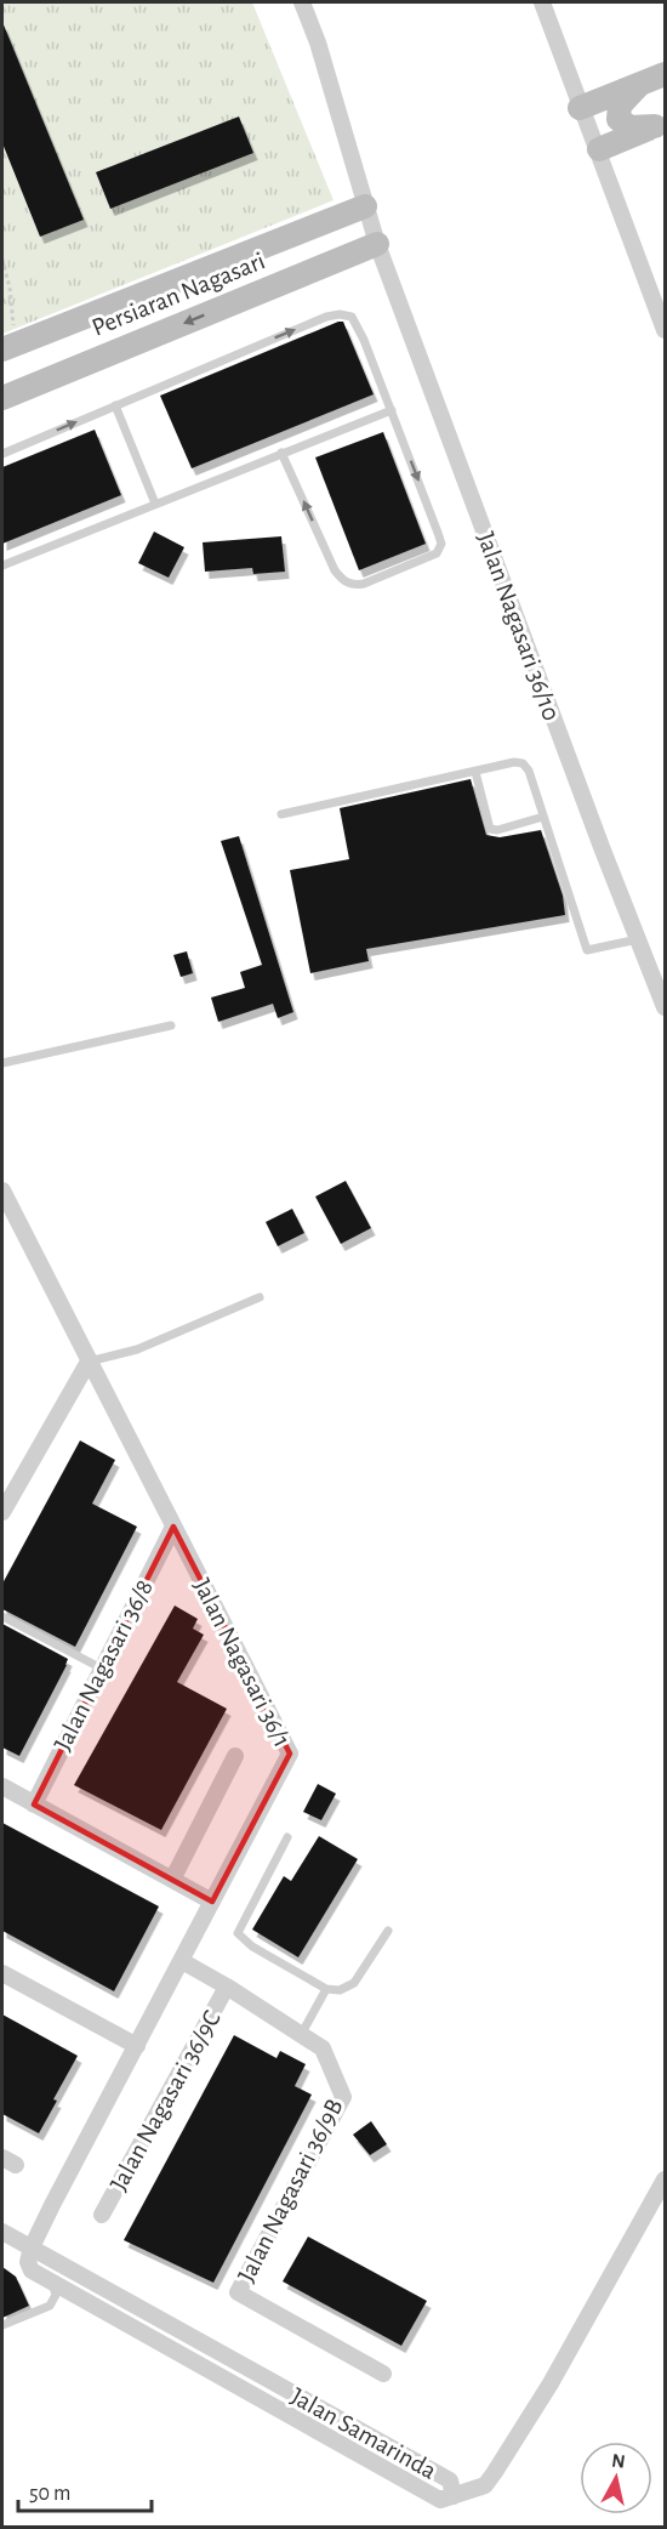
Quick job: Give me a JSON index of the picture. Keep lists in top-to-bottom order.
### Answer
{
  "streets": {
    "street": [
      "Persiaran Nagasari",
      "Jalan Nagasari 36/10",
      "Jalan Nagasari 36/1",
      "Jalan Nagasari 36/8",
      "Jalan Nagasari 36/9C",
      "Jalan Nagasari 36/9B",
      "Jalan Samarinda"
    ]
  },
  "crossings": [
    ["Persiaran Nagasari", "Jalan Nagasari 36/10"],
    ["Jalan Nagasari 36/1", "Jalan Nagasari 36/8"],
    ["Jalan Nagasari 36/1", "Jalan Samarinda"]
  ],
  "scale_bar": "50 m",
  "north": "top"
}
